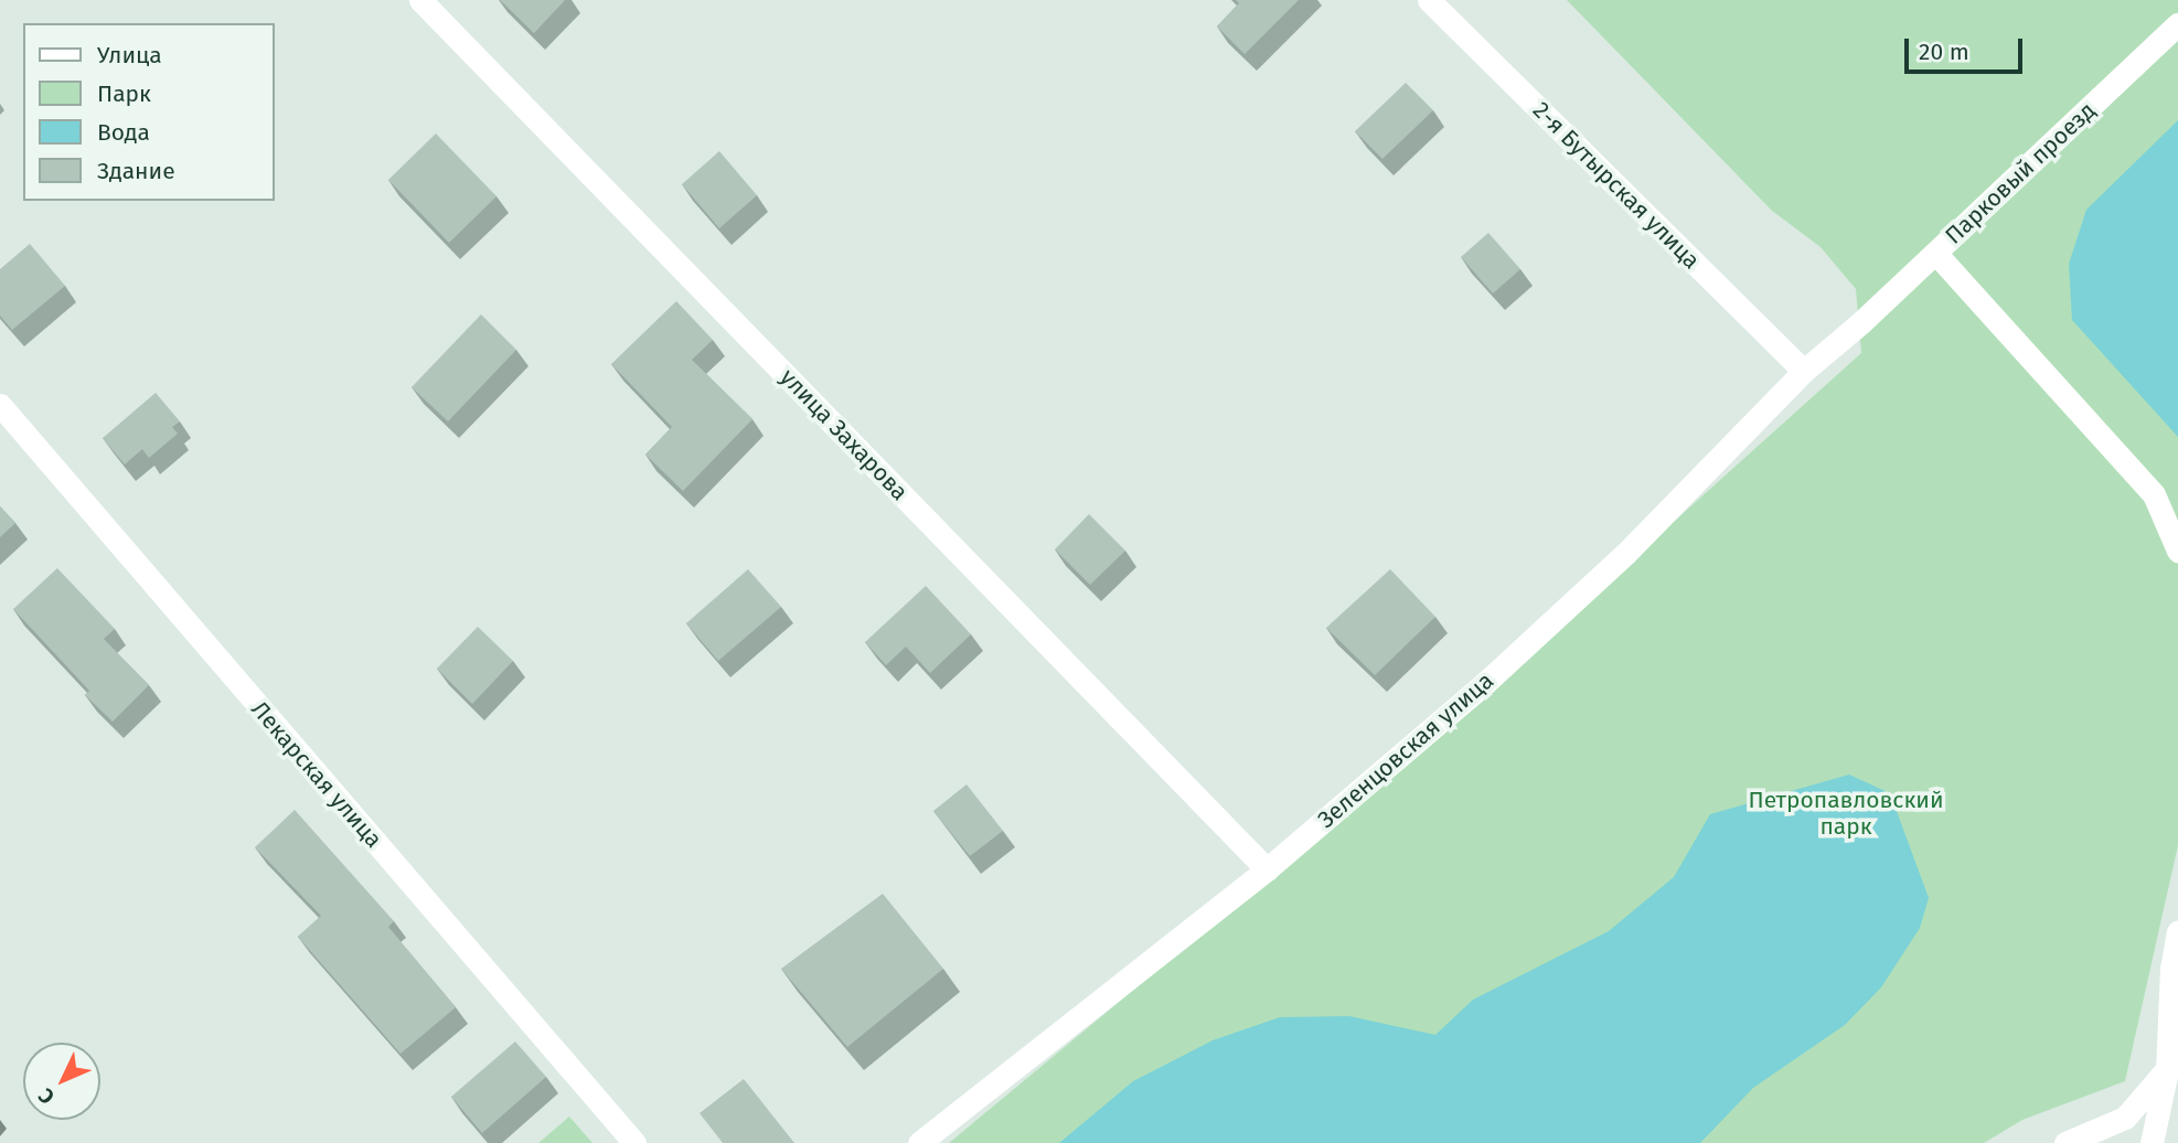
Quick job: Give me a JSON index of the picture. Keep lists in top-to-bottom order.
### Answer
{
  "streets": {
    "street": [
      "Парковый проезд",
      "2-я Бутырская улица",
      "улица Захарова",
      "Зеленцовская улица",
      "Лекарская улица"
    ]
  },
  "crossings": [
    ["Парковый проезд", "Зеленцовская улица"],
    ["2-я Бутырская улица", "Зеленцовская улица"],
    ["улица Захарова", "Зеленцовская улица"]
  ],
  "parks": ["Петропавловский парк"],
  "legend": [
    "Улица",
    "Парк",
    "Вода",
    "Здание"
  ],
  "scale_bar": "20 m",
  "north": "bottom left"
}
